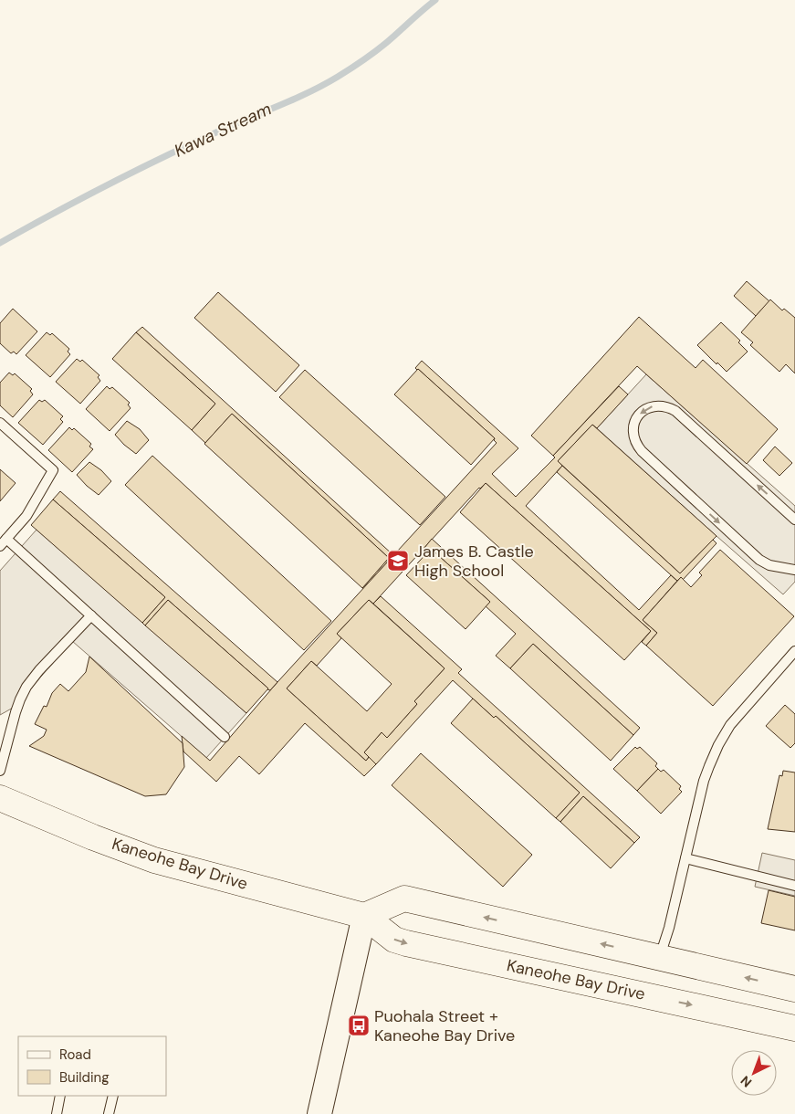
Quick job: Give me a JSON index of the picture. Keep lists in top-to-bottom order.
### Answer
{
  "streets": {
    "main road": ["Kaneohe Bay Drive"]
  },
  "water": ["Kawa Stream"],
  "places": {
    "school or university": ["James B. Castle High School"],
    "bus stop": ["Puohala Street + Kaneohe Bay Drive"]
  },
  "legend": ["Road", "Building"],
  "north": "bottom left"
}
